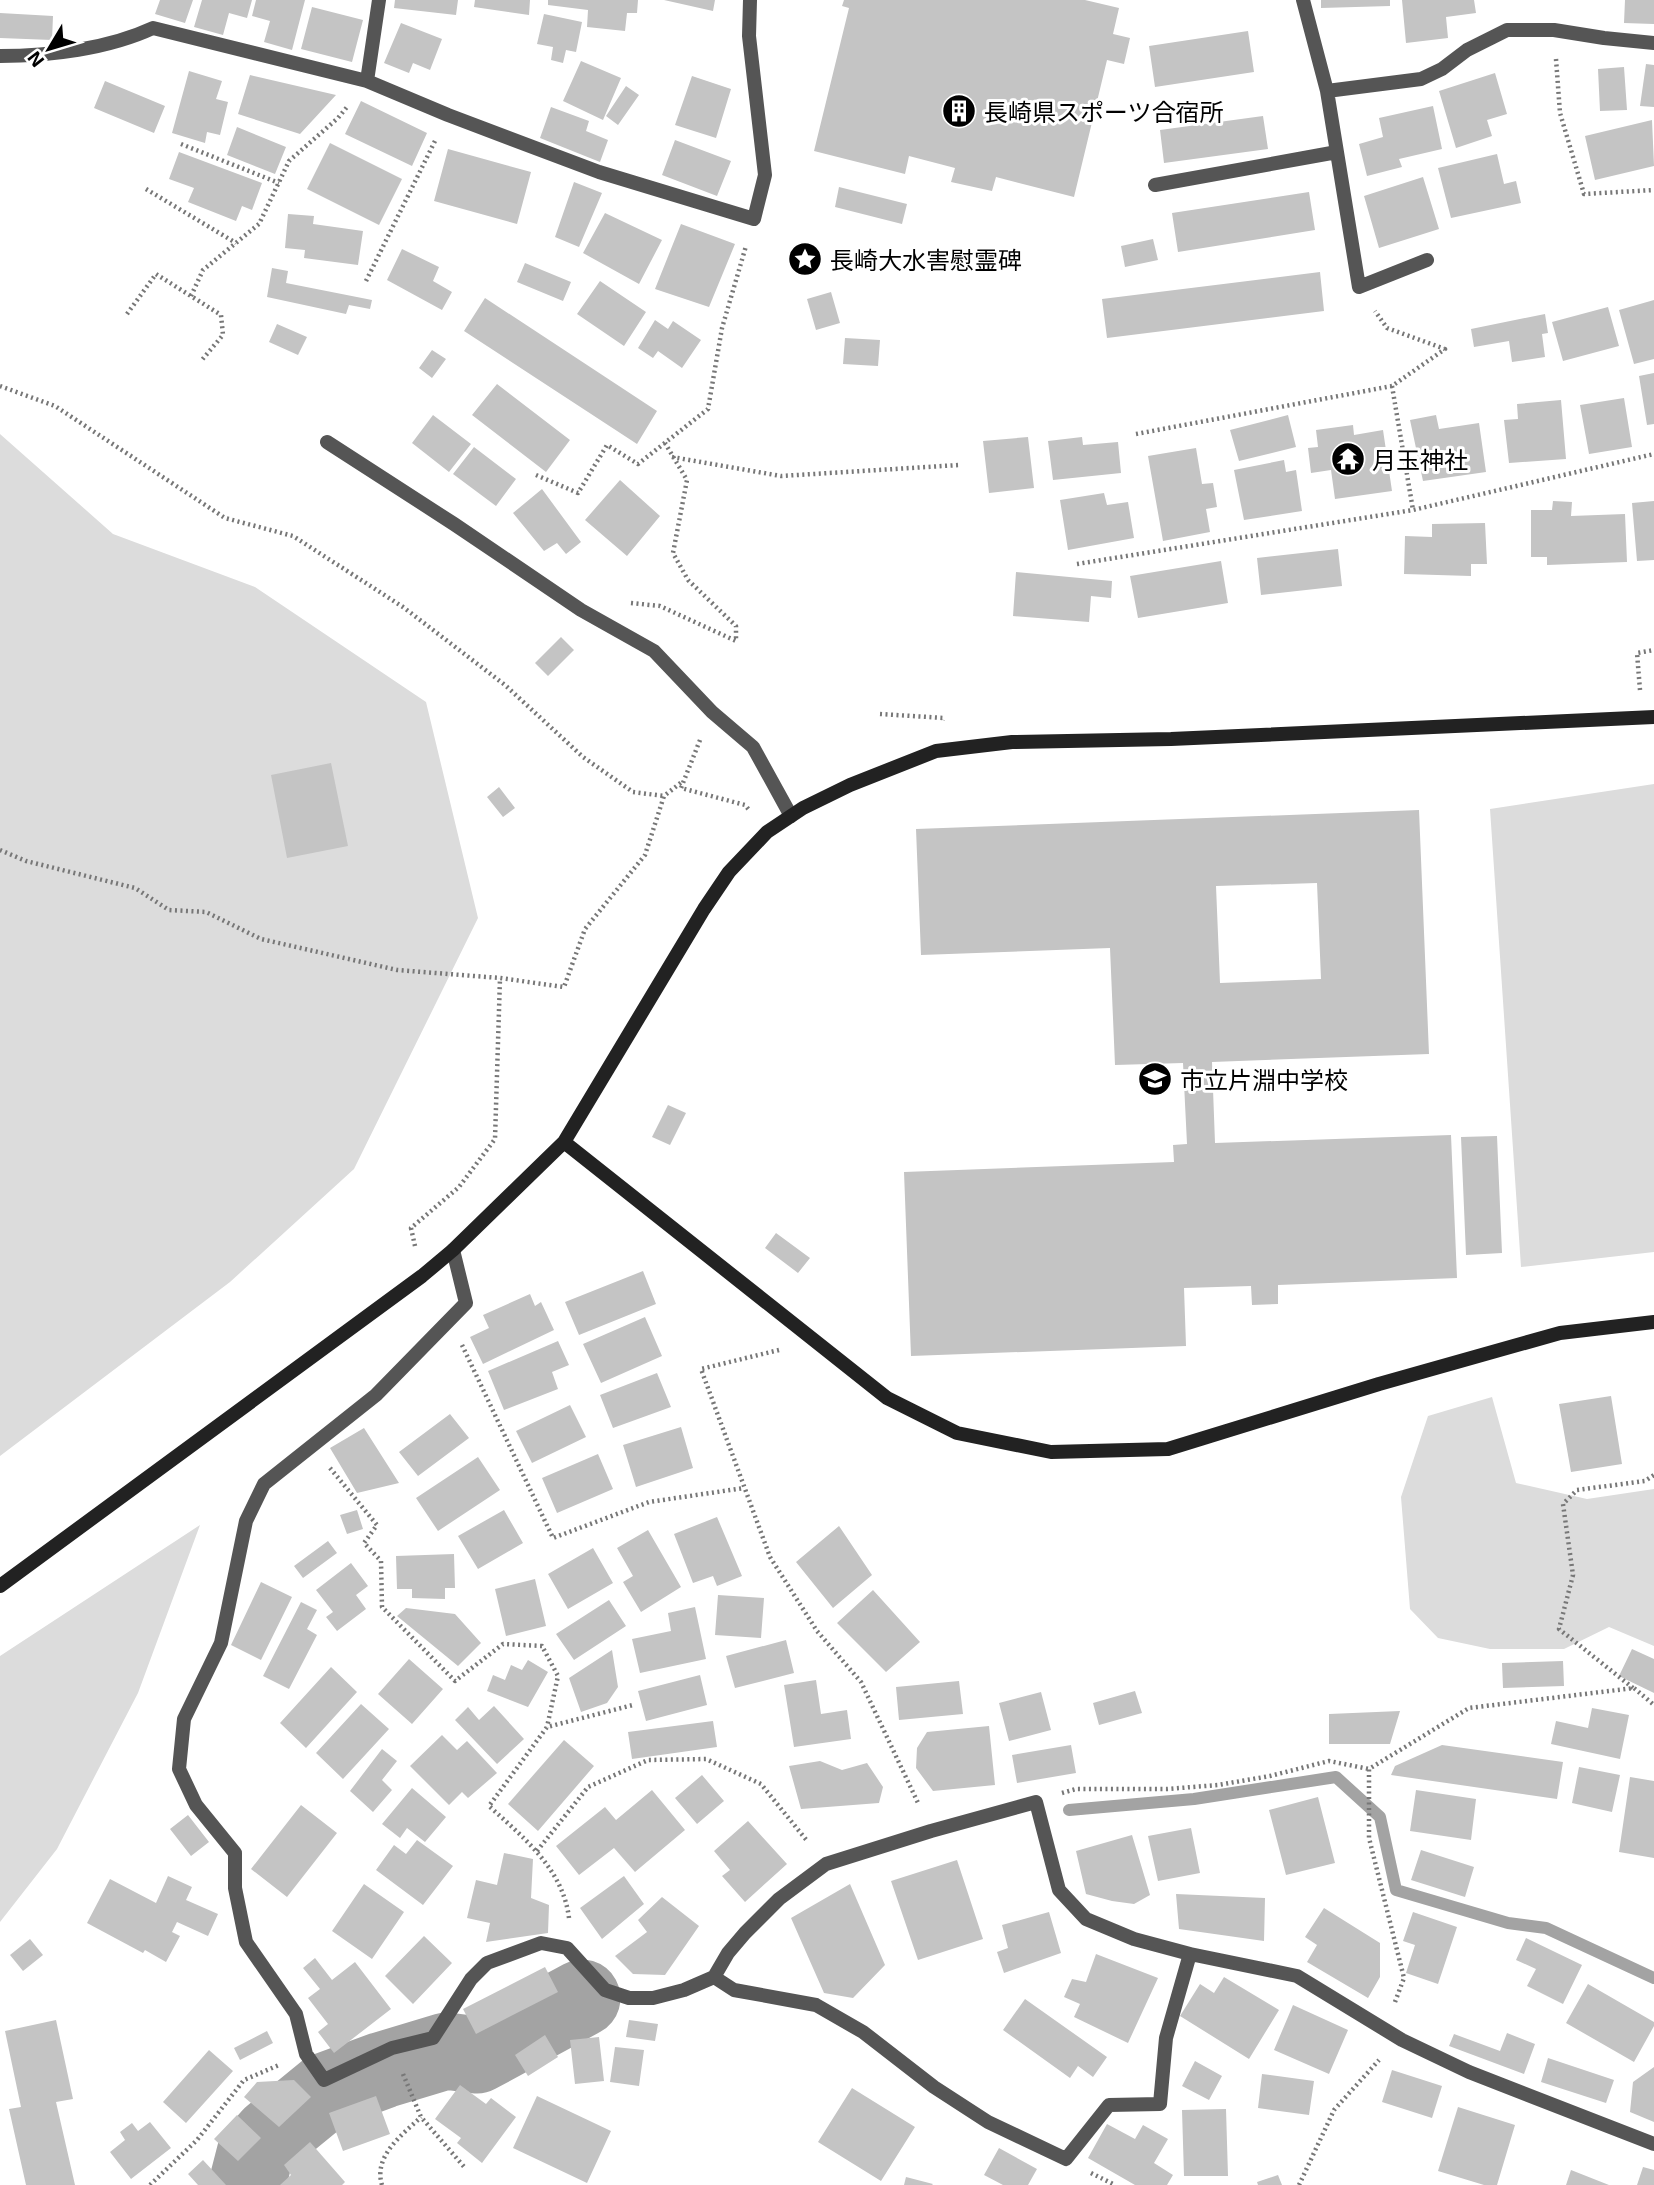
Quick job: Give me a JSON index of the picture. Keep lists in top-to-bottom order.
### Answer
{
  "places": {
    "building": ["長崎県スポーツ合宿所"],
    "place": ["長崎大水害慰霊碑"],
    "temple": ["月玉神社"],
    "school or university": ["市立片淵中学校"]
  },
  "north": "bottom left"
}
